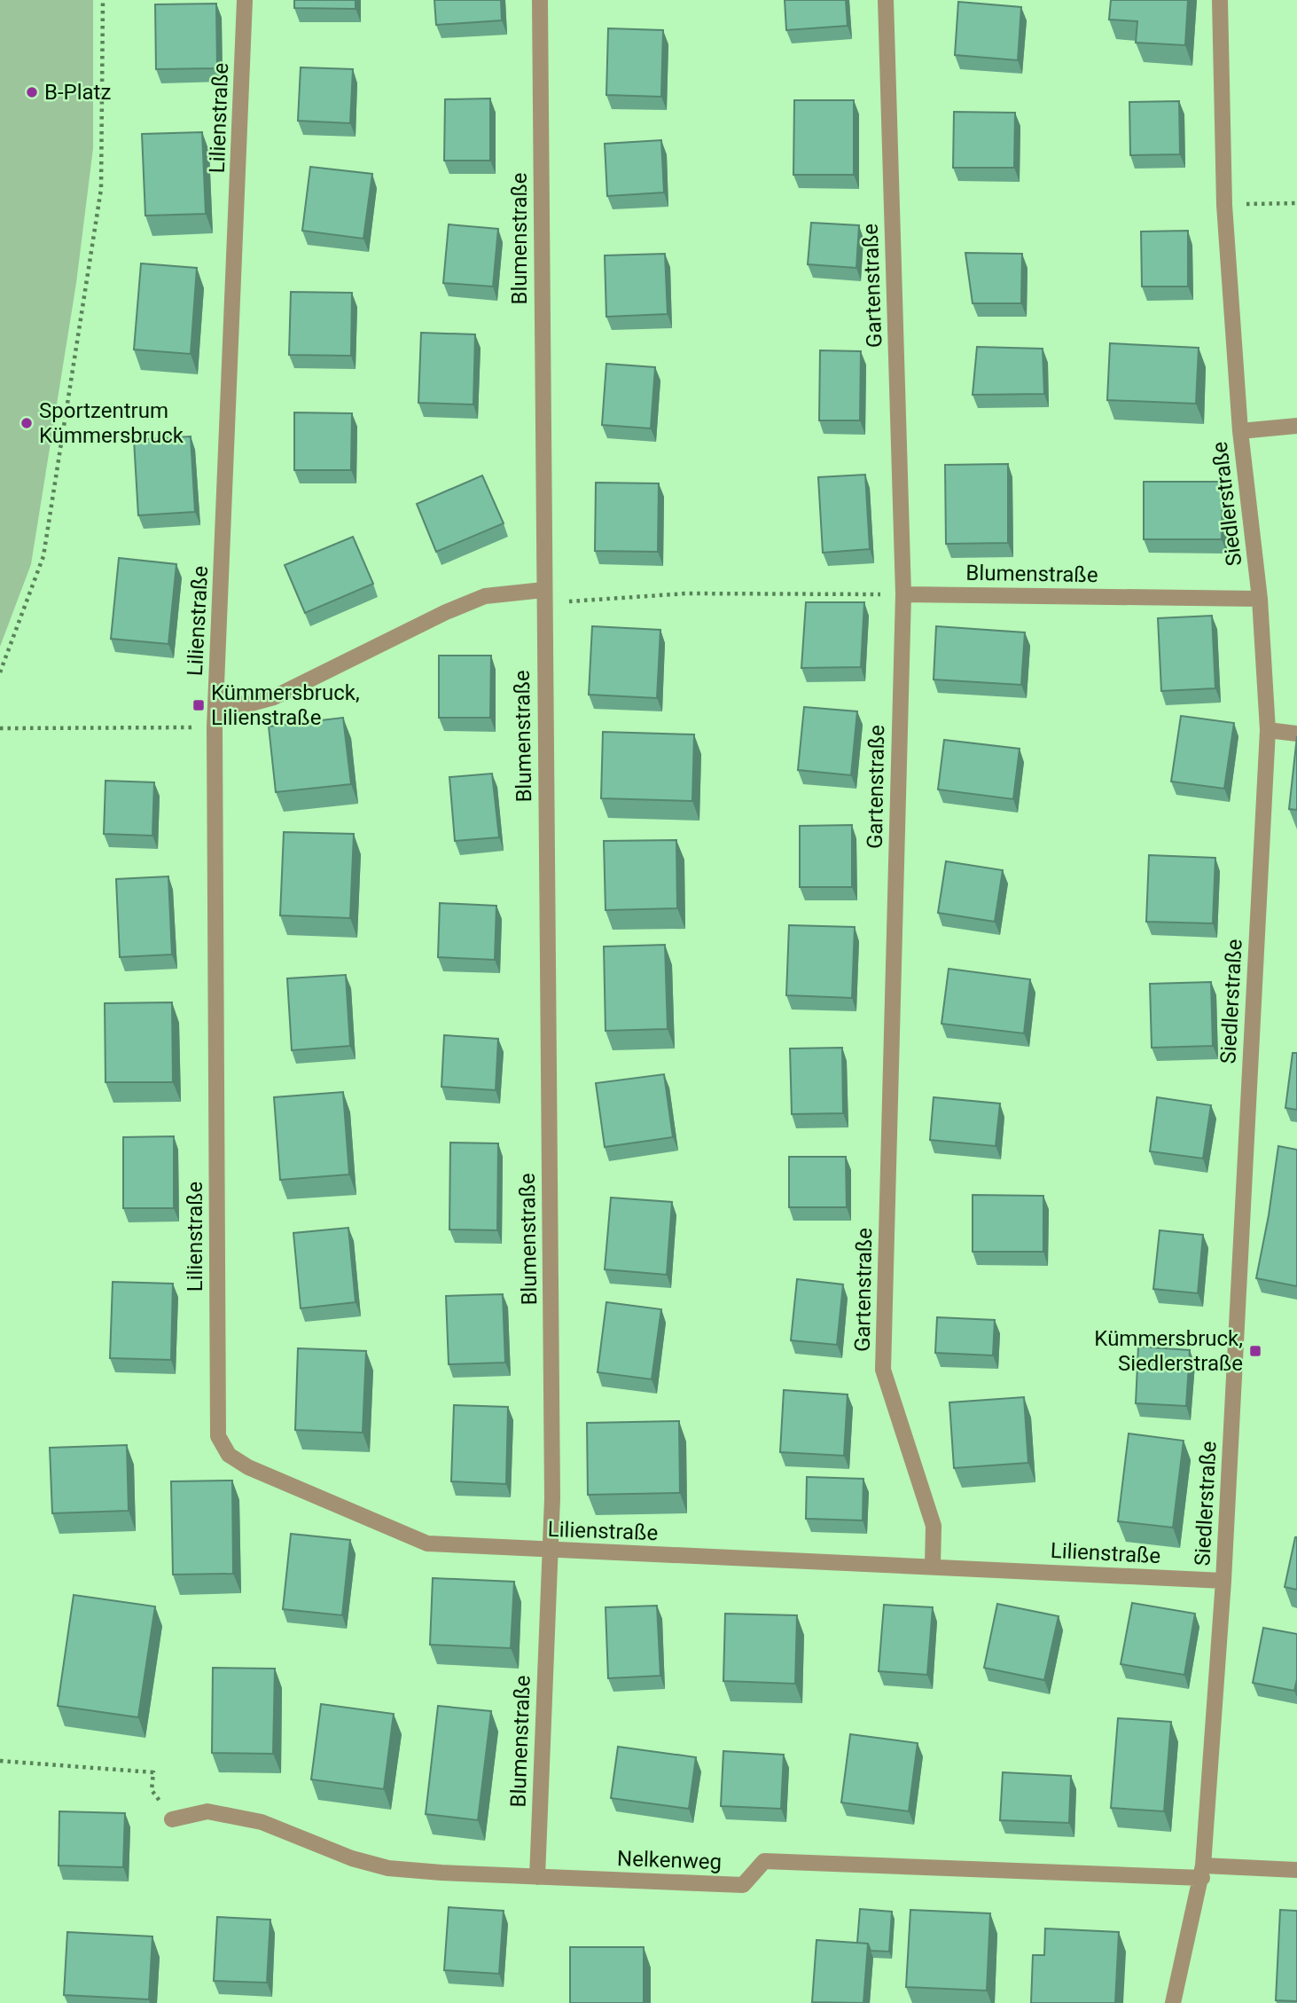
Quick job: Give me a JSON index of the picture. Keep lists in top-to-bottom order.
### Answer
{
  "streets": {
    "street": [
      "Lilienstraße",
      "Blumenstraße",
      "Gartenstraße",
      "Siedlerstraße",
      "Nelkenweg"
    ]
  },
  "crossings": [
    ["Lilienstraße", "Blumenstraße"],
    ["Lilienstraße", "Gartenstraße"],
    ["Lilienstraße", "Siedlerstraße"],
    ["Blumenstraße", "Gartenstraße"],
    ["Blumenstraße", "Siedlerstraße"],
    ["Blumenstraße", "Nelkenweg"],
    ["Siedlerstraße", "Nelkenweg"]
  ],
  "places": {
    "other": ["B-Platz", "Sportzentrum Kümmersbruck"],
    "transit": ["Kümmersbruck, Lilienstraße", "Kümmersbruck, Siedlerstraße"]
  }
}
